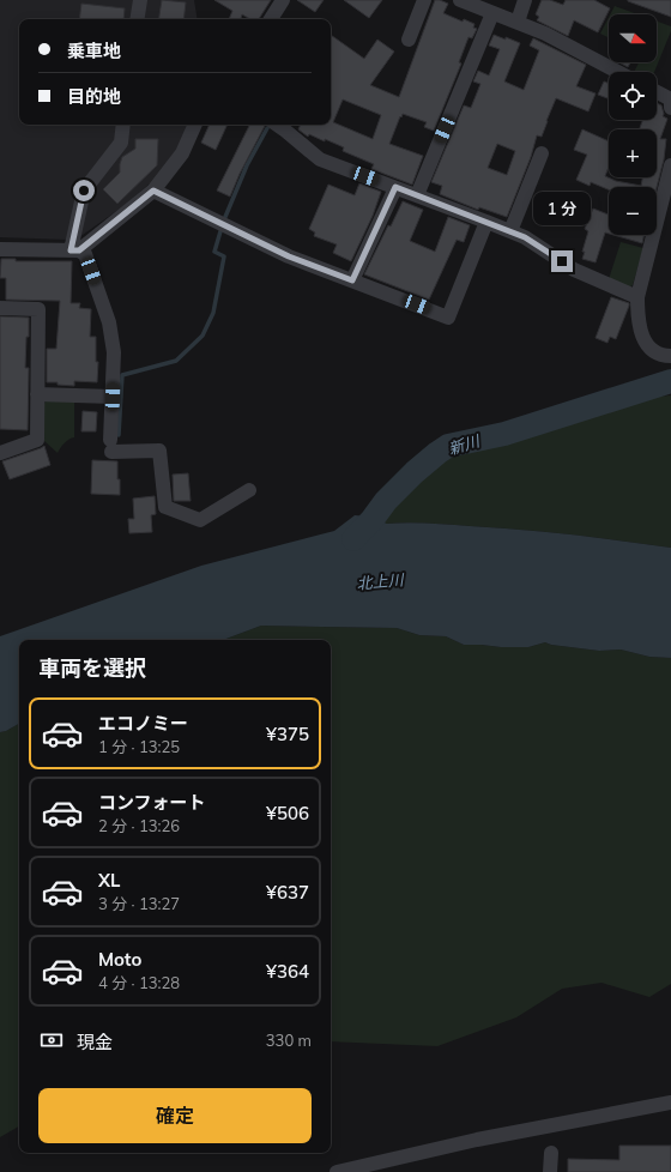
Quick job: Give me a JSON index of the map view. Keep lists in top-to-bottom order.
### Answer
{
  "water": ["新川", "北上川"],
  "north": "right",
  "page": {
    "map_buttons": ["+", "−"],
    "banner": ["乗車地", "目的地"],
    "bubble": "1 分",
    "heading": "車両を選択",
    "list": [
      {
        "name": "エコノミー",
        "note": "1 分 · 13:25",
        "value": "¥375"
      },
      {
        "name": "コンフォート",
        "note": "2 分 · 13:26",
        "value": "¥506"
      },
      {
        "name": "XL",
        "note": "3 分 · 13:27",
        "value": "¥637"
      },
      {
        "name": "Moto",
        "note": "4 分 · 13:28",
        "value": "¥364"
      }
    ],
    "pay": ["現金", "330 m"],
    "buttons": "確定"
  }
}
